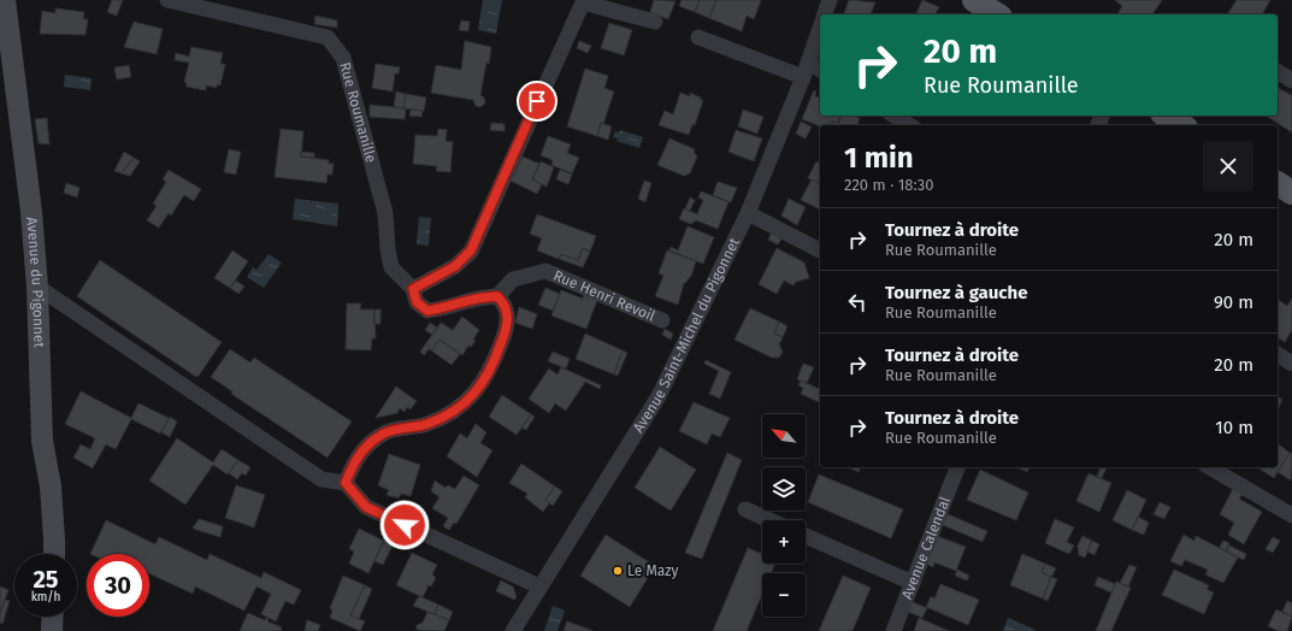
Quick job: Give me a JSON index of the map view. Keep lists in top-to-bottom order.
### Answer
{
  "streets": {
    "street": [
      "Rue Roumanille",
      "Avenue du Pigonnet",
      "Rue Henri Revoil",
      "Avenue Saint-Michel du Pigonnet",
      "Avenue Calendal"
    ]
  },
  "crossings": [
    ["Rue Roumanille", "Rue Henri Revoil"]
  ],
  "places": ["Le Mazy"],
  "north": "top left",
  "page": {
    "turn": ["20 m", "Rue Roumanille"],
    "heading": ["1 min", "220 m · 18:30"],
    "list": [
      {
        "name": "Tournez à droite",
        "note": "Rue Roumanille",
        "value": "20 m"
      },
      {
        "name": "Tournez à gauche",
        "note": "Rue Roumanille",
        "value": "90 m"
      },
      {
        "name": "Tournez à droite",
        "note": "Rue Roumanille",
        "value": "20 m"
      },
      {
        "name": "Tournez à droite",
        "note": "Rue Roumanille",
        "value": "10 m"
      }
    ],
    "map_buttons": ["+", "−"],
    "speed": "25 km/h",
    "limit": "30"
  }
}
